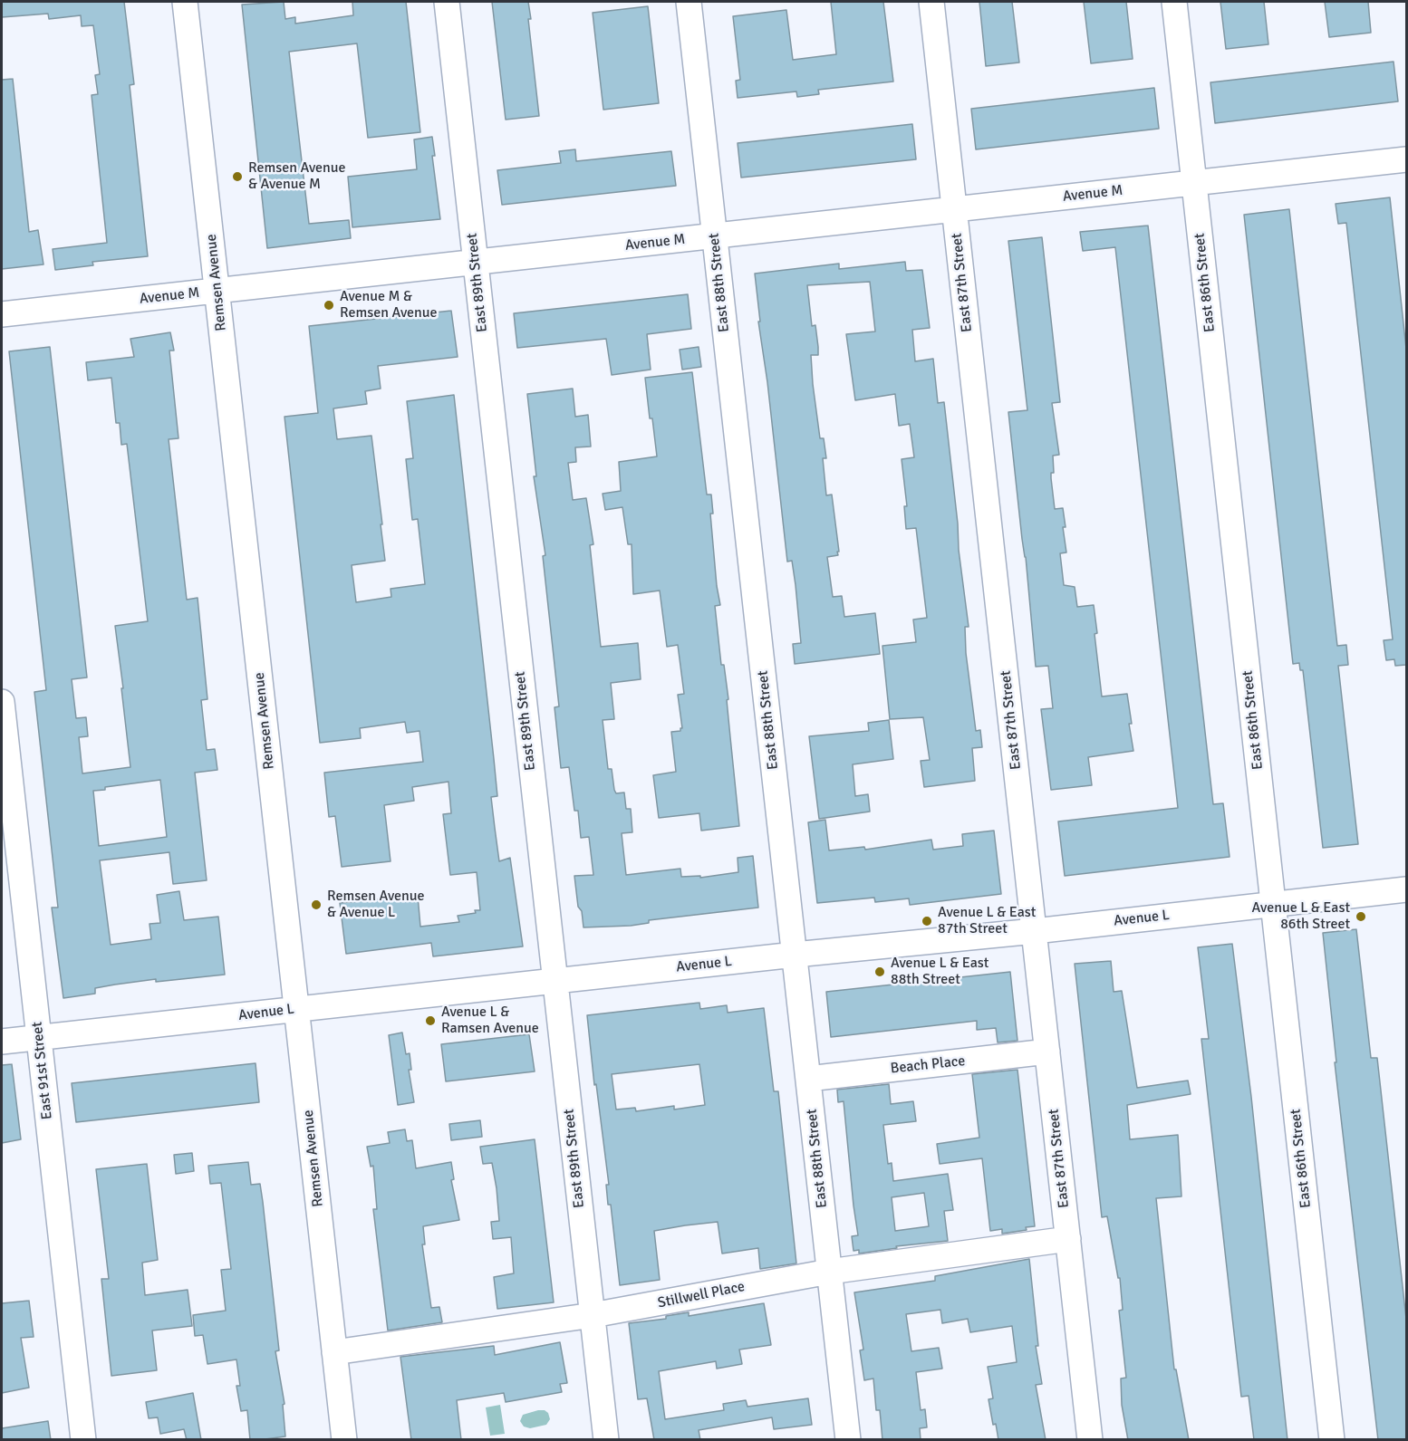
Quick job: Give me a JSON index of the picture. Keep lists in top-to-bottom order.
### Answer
{
  "streets": {
    "street": [
      "Avenue M",
      "Remsen Avenue",
      "East 89th Street",
      "East 88th Street",
      "East 87th Street",
      "East 86th Street",
      "Avenue L",
      "Beach Place",
      "East 91st Street",
      "Stillwell Place"
    ]
  },
  "crossings": [
    ["Avenue M", "Remsen Avenue"],
    ["Avenue M", "East 89th Street"],
    ["Avenue M", "East 88th Street"],
    ["Avenue M", "East 87th Street"],
    ["Avenue M", "East 86th Street"],
    ["Remsen Avenue", "Avenue L"],
    ["Remsen Avenue", "Stillwell Place"],
    ["East 89th Street", "Avenue L"],
    ["East 89th Street", "Stillwell Place"],
    ["East 88th Street", "Avenue L"],
    ["East 88th Street", "Beach Place"],
    ["East 88th Street", "Stillwell Place"],
    ["East 87th Street", "Avenue L"],
    ["East 87th Street", "Beach Place"],
    ["East 87th Street", "Stillwell Place"],
    ["East 86th Street", "Avenue L"],
    ["Avenue L", "East 91st Street"]
  ],
  "places": [
    "Remsen Avenue & Avenue M",
    "Avenue M & Remsen Avenue",
    "Remsen Avenue & Avenue L",
    "Avenue L & East 86th Street",
    "Avenue L & East 87th Street",
    "Avenue L & East 88th Street",
    "Avenue L & Ramsen Avenue"
  ]
}
